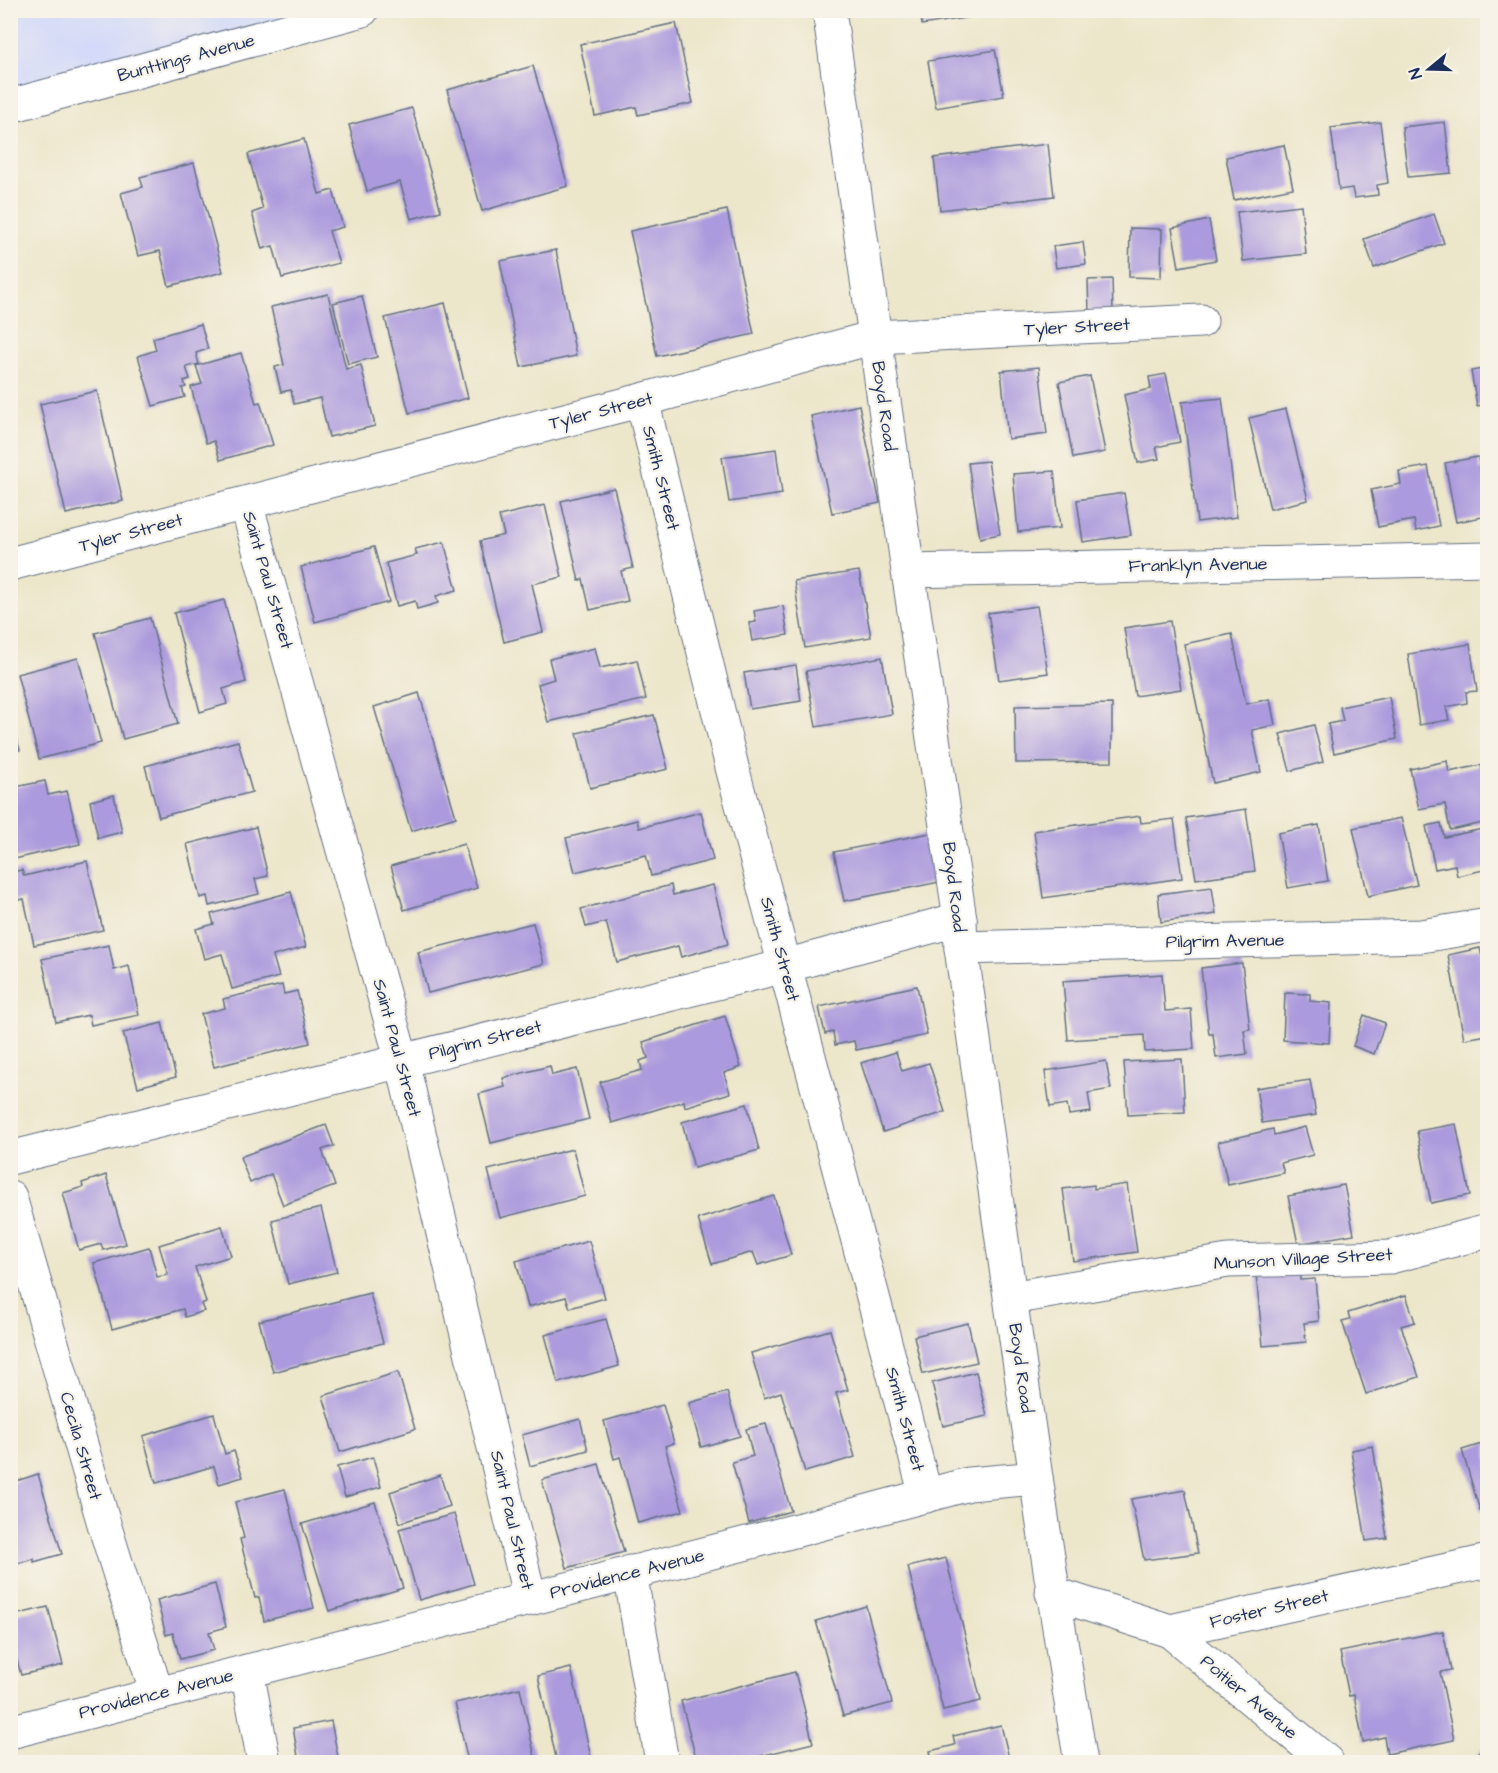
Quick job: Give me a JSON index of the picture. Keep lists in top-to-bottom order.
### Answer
{
  "streets": {
    "street": [
      "Bunttings Avenue",
      "Tyler Street",
      "Boyd Road",
      "Smith Street",
      "Franklyn Avenue",
      "Saint Paul Street",
      "Pilgrim Avenue",
      "Pilgrim Street",
      "Munson Village Street",
      "Cecila Street",
      "Providence Avenue",
      "Foster Street",
      "Poitier Avenue"
    ]
  },
  "crossings": [
    ["Tyler Street", "Boyd Road"],
    ["Tyler Street", "Smith Street"],
    ["Tyler Street", "Saint Paul Street"],
    ["Boyd Road", "Franklyn Avenue"],
    ["Boyd Road", "Pilgrim Avenue"],
    ["Boyd Road", "Pilgrim Street"],
    ["Boyd Road", "Munson Village Street"],
    ["Boyd Road", "Providence Avenue"],
    ["Smith Street", "Pilgrim Street"],
    ["Smith Street", "Providence Avenue"],
    ["Saint Paul Street", "Pilgrim Street"],
    ["Saint Paul Street", "Providence Avenue"],
    ["Pilgrim Avenue", "Pilgrim Street"],
    ["Cecila Street", "Providence Avenue"],
    ["Foster Street", "Poitier Avenue"]
  ],
  "north": "left"
}
